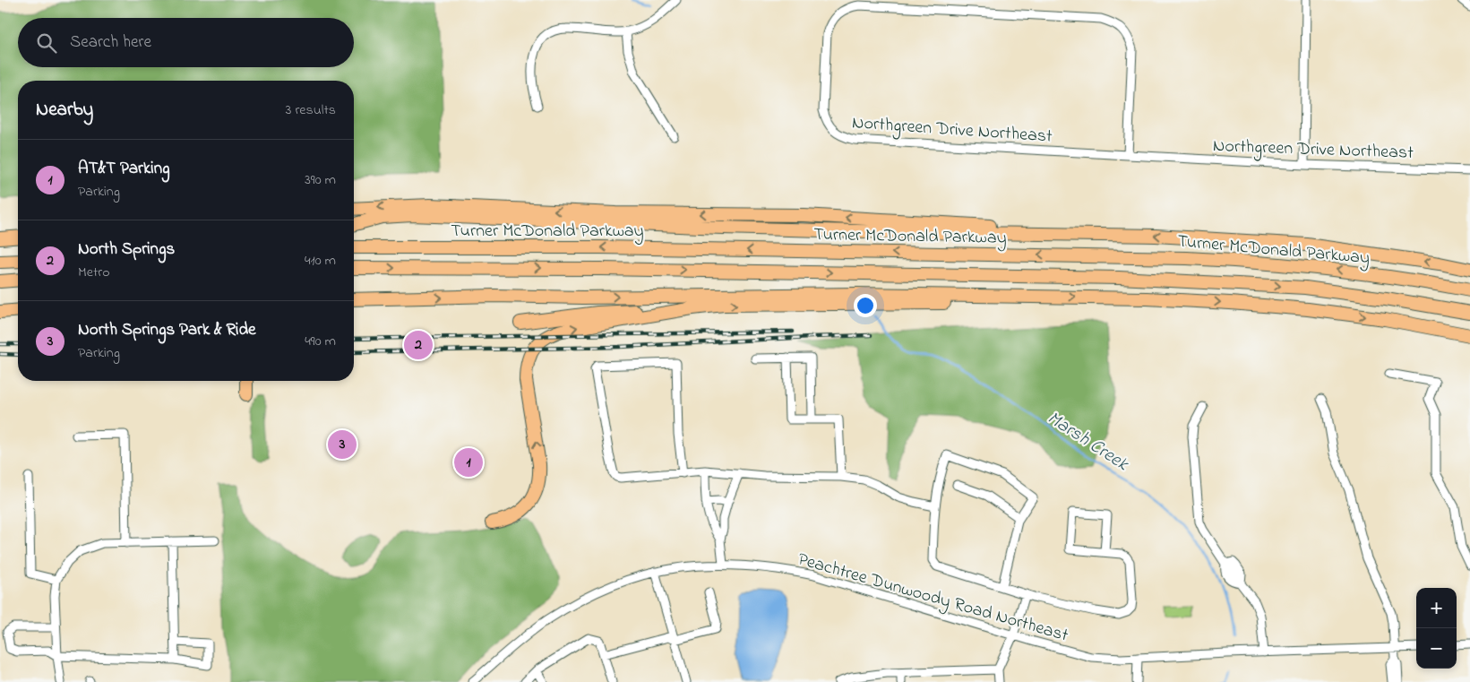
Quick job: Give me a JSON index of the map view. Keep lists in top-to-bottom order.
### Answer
{
  "streets": {
    "highway": ["Turner McDonald Parkway"],
    "street": ["Northgreen Drive Northeast", "Peachtree Dunwoody Road Northeast"]
  },
  "water": ["Marsh Creek"],
  "page": {
    "search": "Search here",
    "heading": ["Nearby", "3 results"],
    "list": [
      {
        "mark": "1",
        "name": "AT&T Parking",
        "note": "Parking",
        "value": "390 m"
      },
      {
        "mark": "2",
        "name": "North Springs",
        "note": "Metro",
        "value": "410 m"
      },
      {
        "mark": "3",
        "name": "North Springs Park & Ride",
        "note": "Parking",
        "value": "490 m"
      }
    ],
    "pins": ["2", "3", "1"],
    "map_buttons": ["+", "−"]
  }
}
